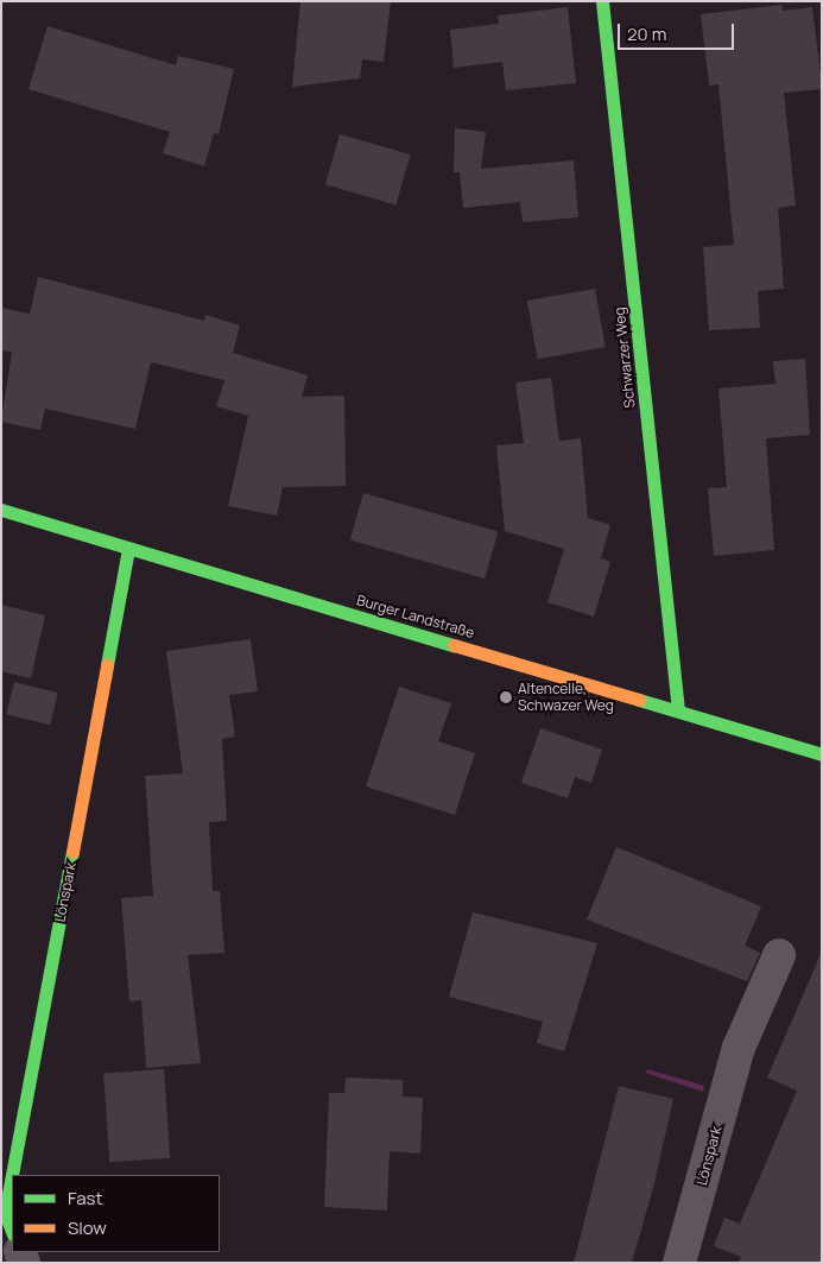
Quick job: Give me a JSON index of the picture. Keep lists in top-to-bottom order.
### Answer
{
  "streets": {
    "street": ["Schwarzer Weg", "Burger Landstraße", "Lönspark"]
  },
  "crossings": [
    ["Schwarzer Weg", "Burger Landstraße"],
    ["Burger Landstraße", "Lönspark"]
  ],
  "places": ["Altencelle, Schwazer Weg"],
  "legend": ["Fast", "Slow"],
  "scale_bar": "20 m"
}
